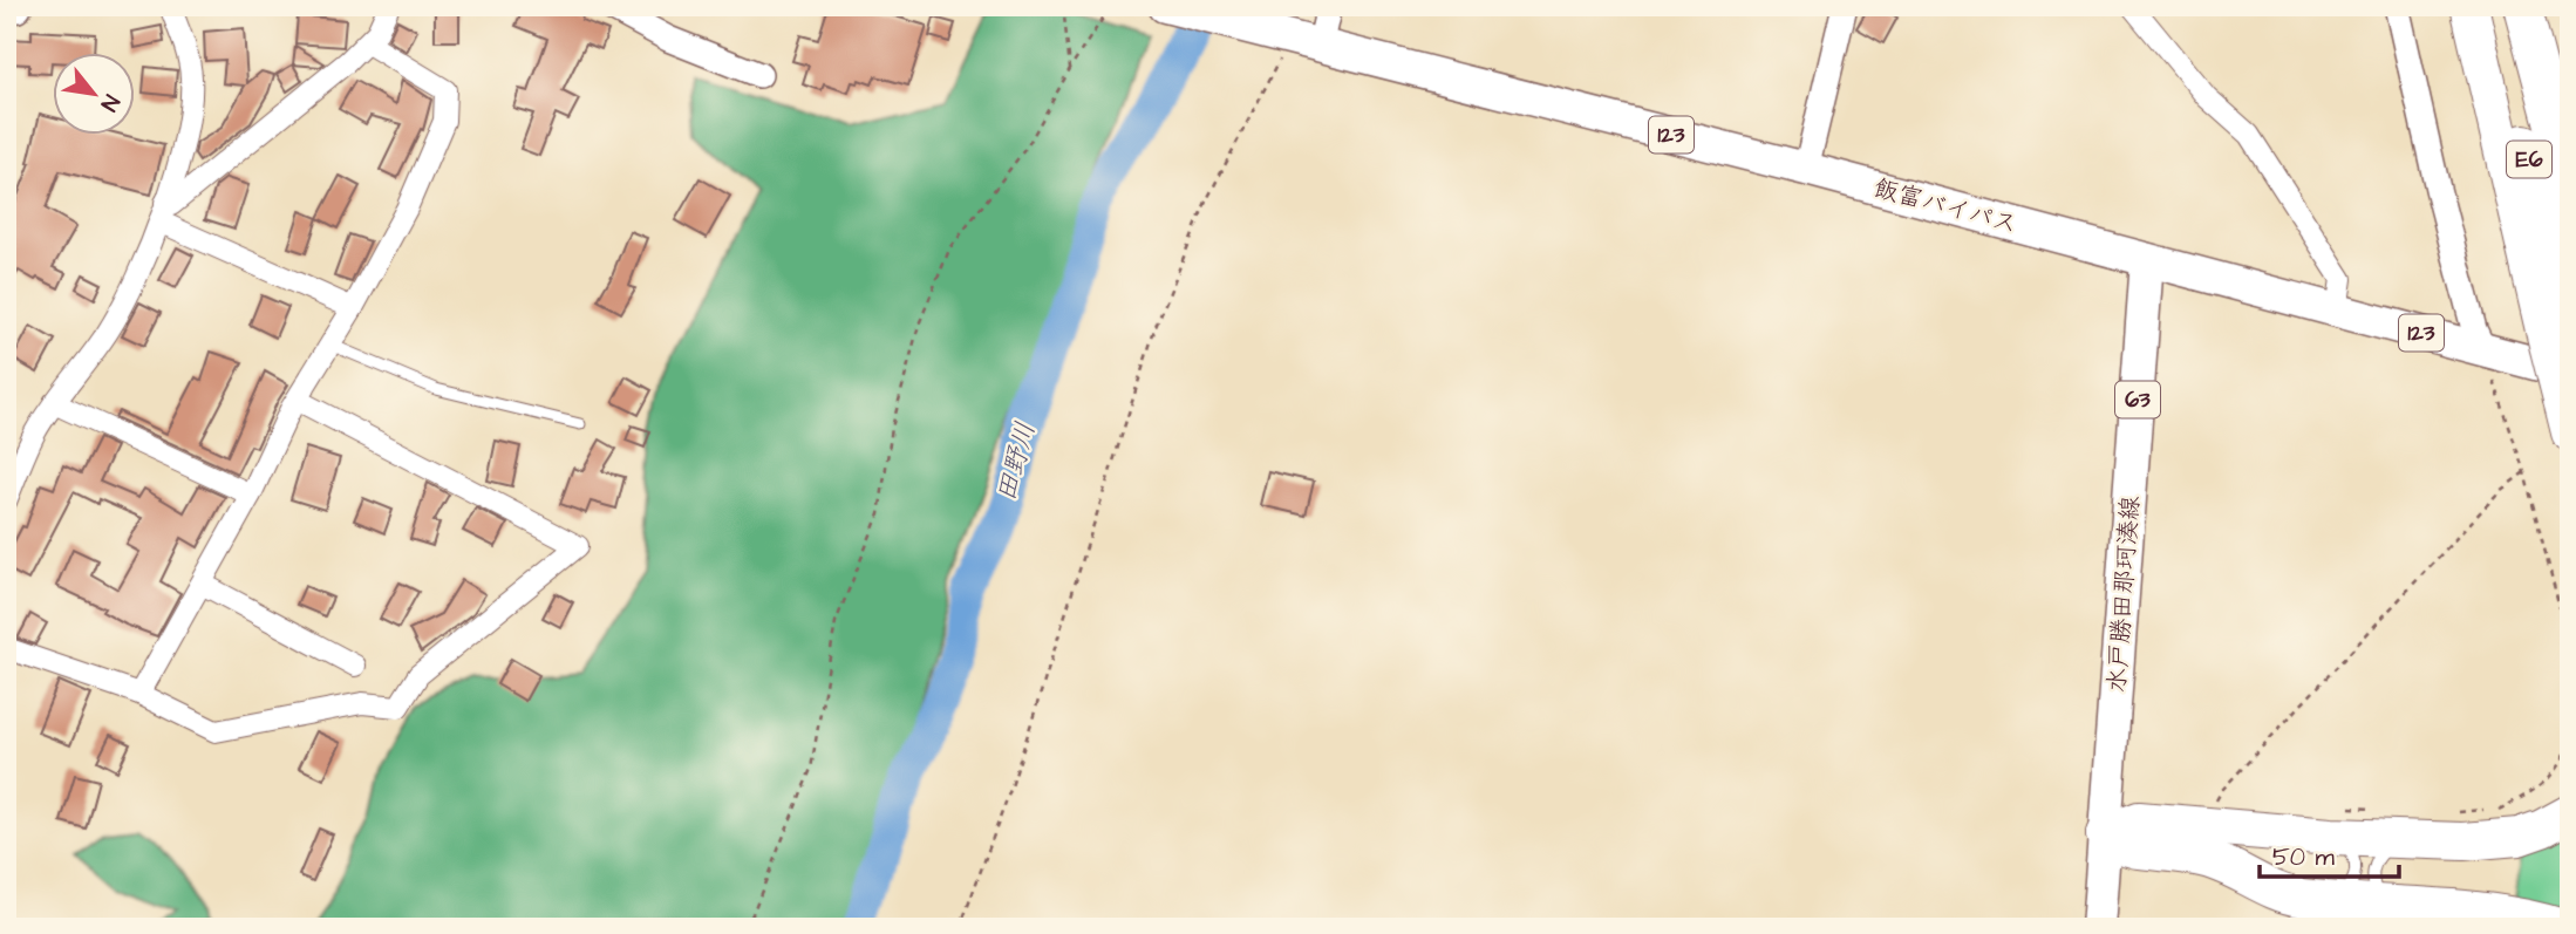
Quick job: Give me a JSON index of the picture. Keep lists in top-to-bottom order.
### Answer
{
  "streets": {
    "highway": ["E6"],
    "main road": [
      "123",
      "飯富バイパス",
      "63",
      "水戸勝田那珂湊線"
    ]
  },
  "crossings": [
    ["123", "飯富バイパス"],
    ["飯富バイパス", "水戸勝田那珂湊線"]
  ],
  "water": ["田野川"],
  "scale_bar": "50 m",
  "north": "bottom right"
}
